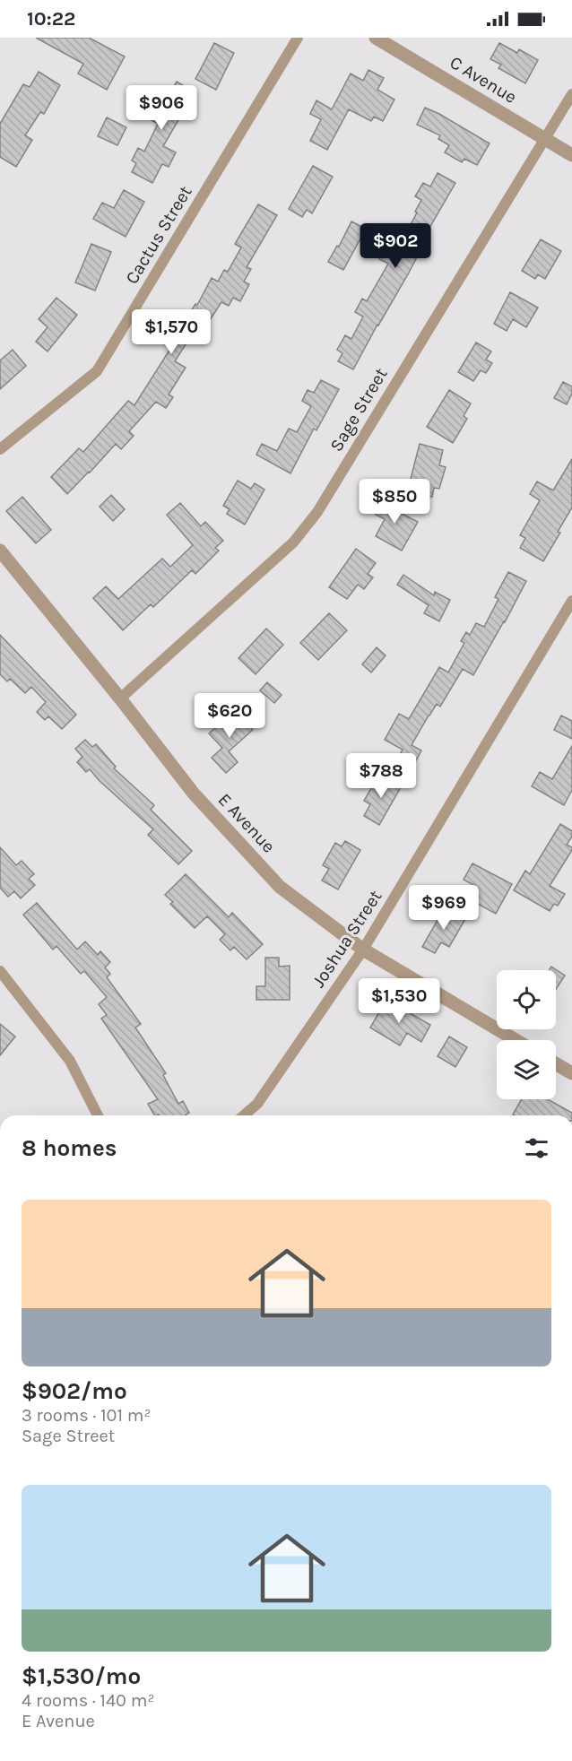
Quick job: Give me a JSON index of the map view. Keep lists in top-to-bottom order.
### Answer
{
  "streets": {
    "street": [
      "C Avenue",
      "Cactus Street",
      "Sage Street",
      "E Avenue",
      "Joshua Street"
    ]
  },
  "crossings": [
    ["C Avenue", "Sage Street"],
    ["Sage Street", "E Avenue"],
    ["E Avenue", "Joshua Street"]
  ],
  "page": {
    "status": "10:22",
    "price": [
      "$906",
      "$902",
      "$1,570",
      "$850",
      "$620",
      "$788",
      "$969",
      "$1,530"
    ],
    "heading": "8 homes",
    "list": [
      {
        "name": "$902/mo",
        "note": "3 rooms · 101 m² · Sage Street"
      },
      {
        "name": "$1,530/mo",
        "note": "4 rooms · 140 m² · E Avenue"
      }
    ]
  }
}
